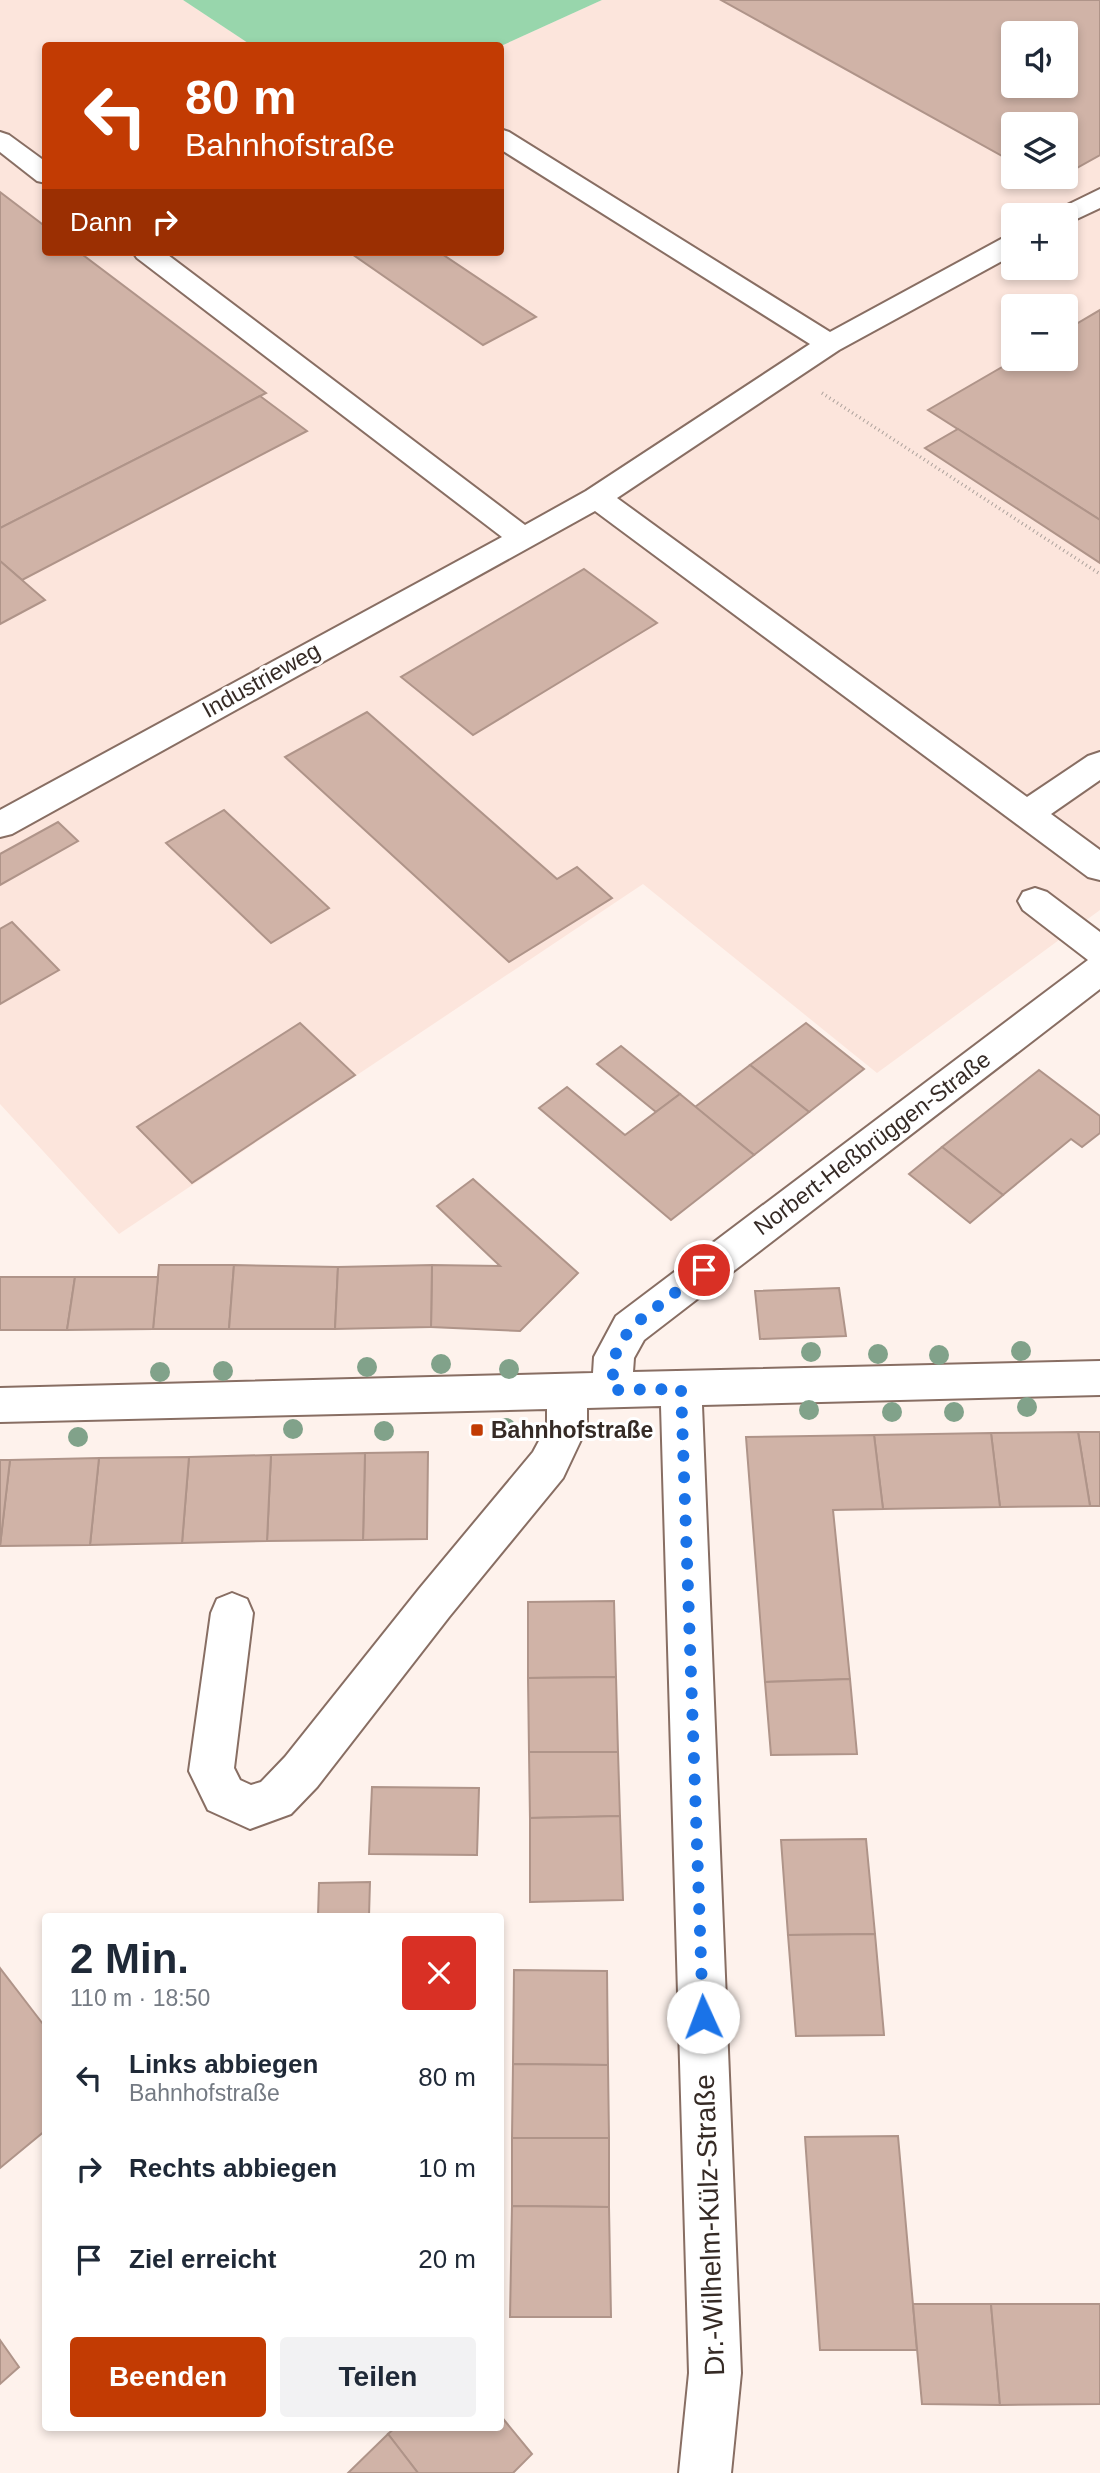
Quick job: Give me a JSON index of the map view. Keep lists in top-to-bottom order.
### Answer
{
  "streets": {
    "street": ["Industrieweg", "Norbert-Heßbrüggen-Straße", "Dr.-Wilhelm-Külz-Straße"]
  },
  "places": {
    "transit": ["Bahnhofstraße"]
  },
  "page": {
    "map_buttons": ["+", "−"],
    "turn": ["80 m", "Bahnhofstraße"],
    "then": "Dann",
    "heading": ["2 Min.", "110 m · 18:50"],
    "list": [
      {
        "name": "Links abbiegen",
        "note": "Bahnhofstraße",
        "value": "80 m"
      },
      {
        "name": "Rechts abbiegen",
        "value": "10 m"
      },
      {
        "name": "Ziel erreicht",
        "value": "20 m"
      }
    ],
    "buttons": ["Beenden", "Teilen"]
  }
}
